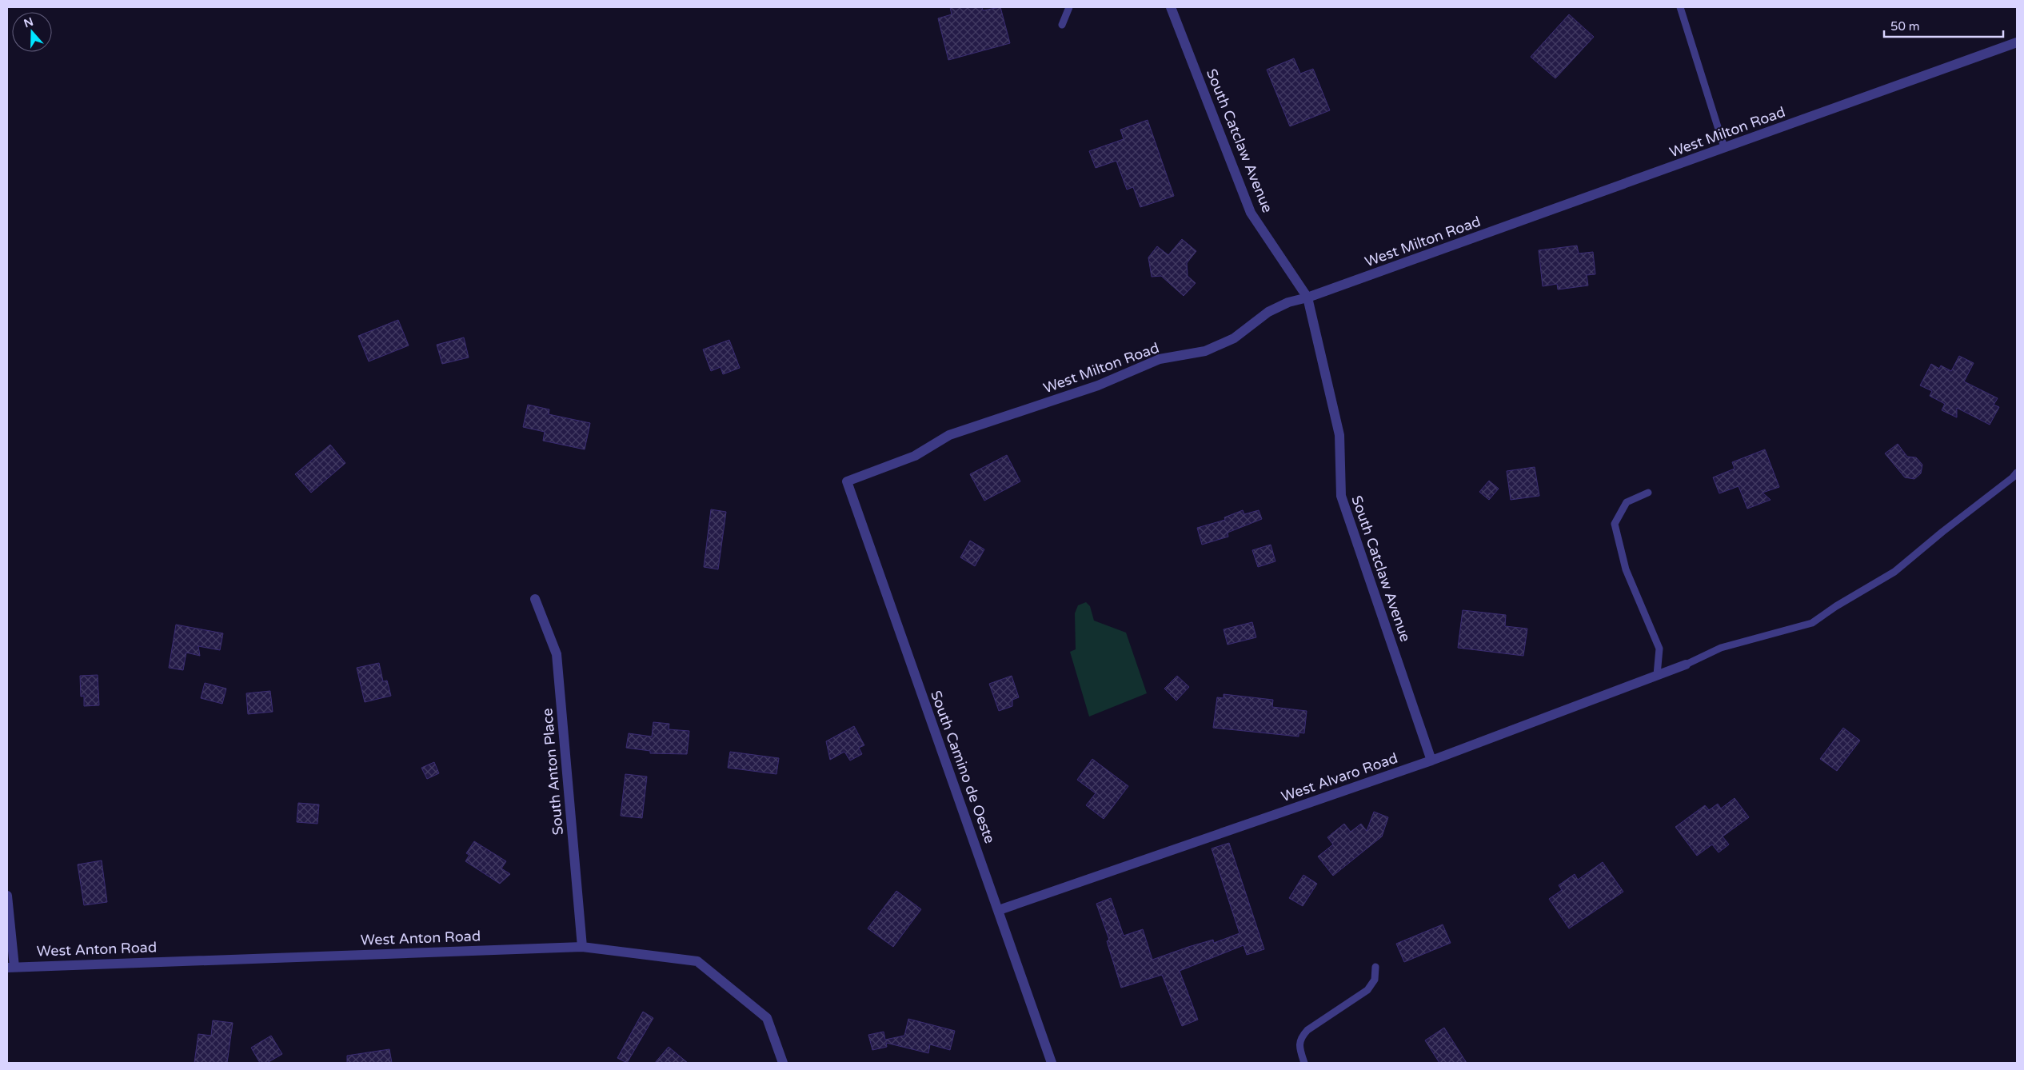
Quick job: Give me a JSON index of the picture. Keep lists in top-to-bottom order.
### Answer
{
  "streets": {
    "street": [
      "West Milton Road",
      "South Catclaw Avenue",
      "South Camino de Oeste",
      "South Anton Place",
      "West Alvaro Road",
      "West Anton Road"
    ]
  },
  "crossings": [
    ["West Milton Road", "South Catclaw Avenue"],
    ["West Milton Road", "South Camino de Oeste"],
    ["South Catclaw Avenue", "West Alvaro Road"],
    ["South Camino de Oeste", "West Alvaro Road"],
    ["South Anton Place", "West Anton Road"]
  ],
  "scale_bar": "50 m",
  "north": "top"
}
